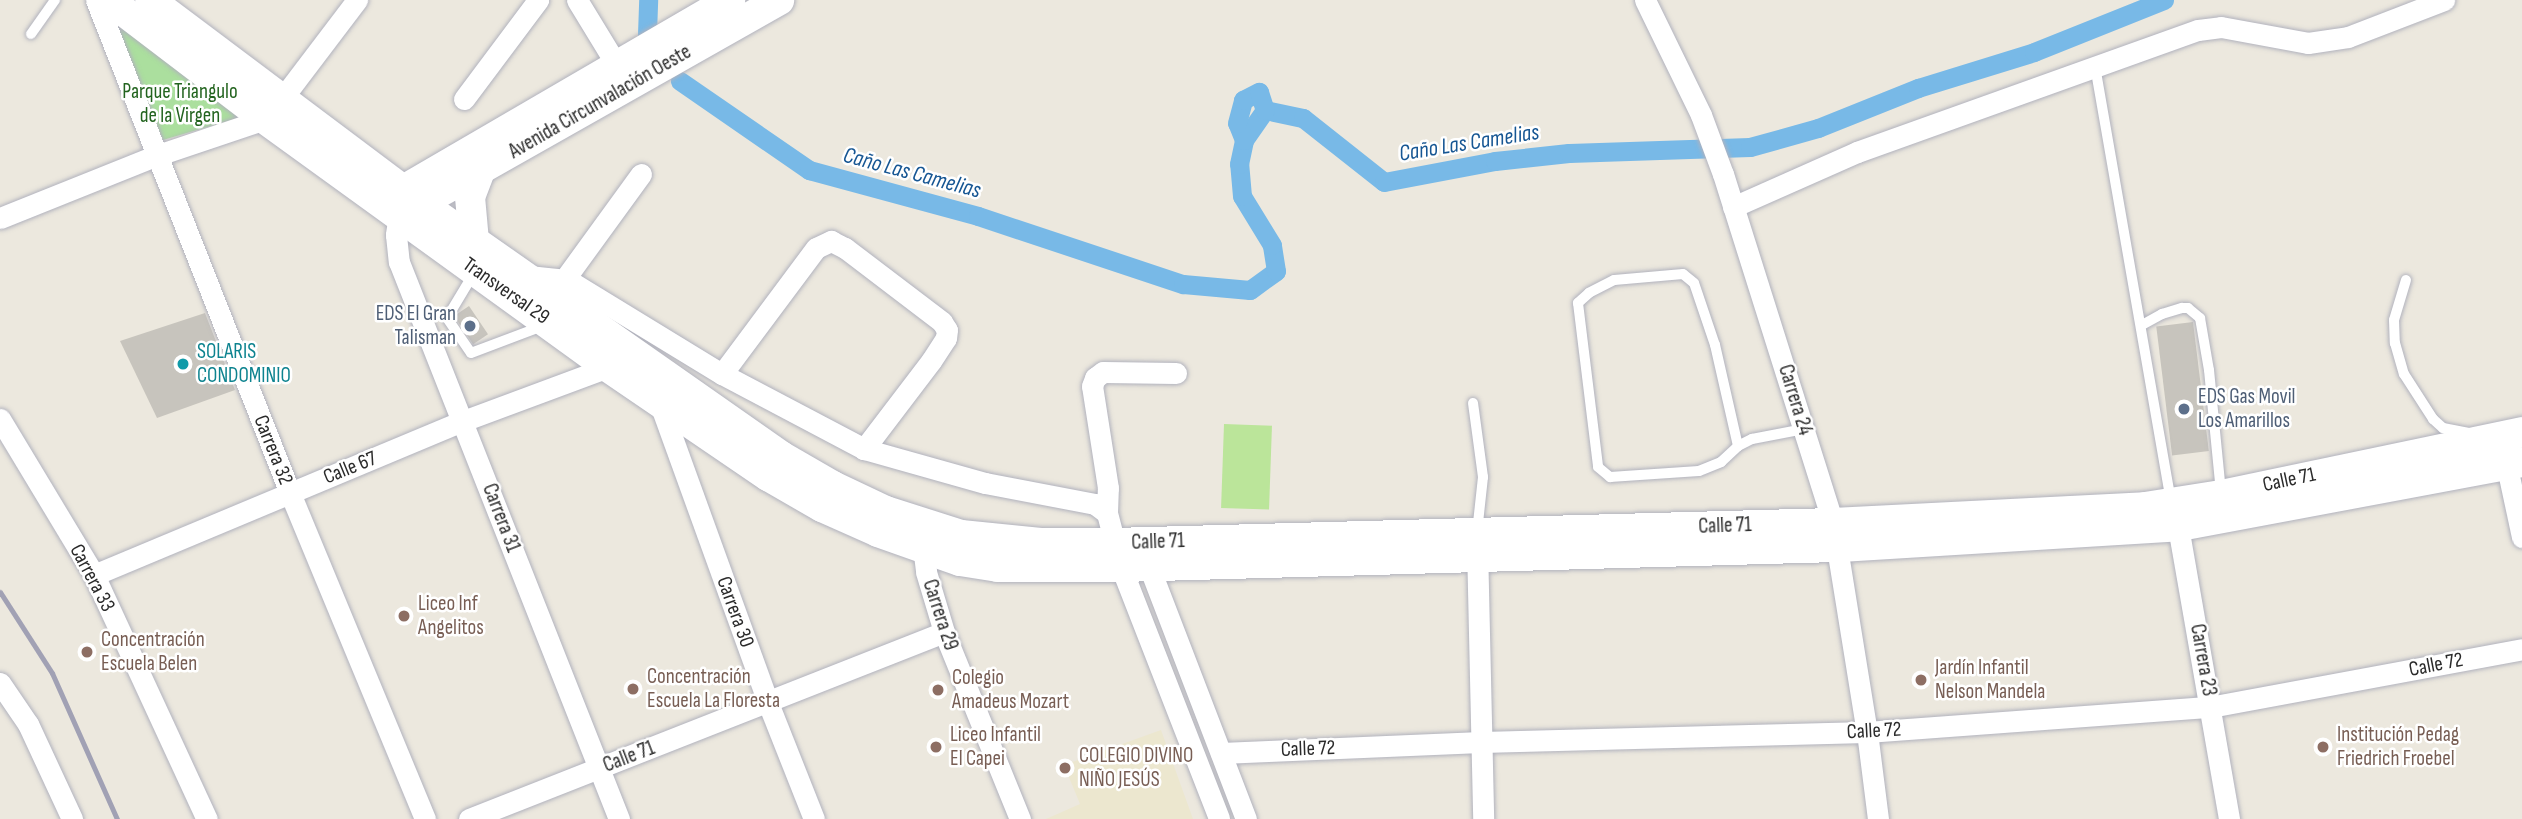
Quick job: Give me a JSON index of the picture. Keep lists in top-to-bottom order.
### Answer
{
  "streets": {
    "main road": ["Avenida Circunvalación Oeste", "Transversal 29", "Calle 71"],
    "street": [
      "Carrera 24",
      "Carrera 32",
      "Calle 67",
      "Carrera 31",
      "Carrera 33",
      "Carrera 30",
      "Carrera 29",
      "Carrera 23",
      "Calle 72"
    ]
  },
  "crossings": [
    ["Avenida Circunvalación Oeste", "Transversal 29"],
    ["Avenida Circunvalación Oeste", "Carrera 31"],
    ["Transversal 29", "Calle 67"],
    ["Transversal 29", "Calle 71"],
    ["Transversal 29", "Carrera 31"],
    ["Transversal 29", "Carrera 30"],
    ["Transversal 29", "Carrera 29"],
    ["Carrera 24", "Calle 71"],
    ["Carrera 24", "Calle 72"],
    ["Carrera 32", "Calle 67"],
    ["Calle 67", "Carrera 31"],
    ["Calle 67", "Carrera 33"],
    ["Calle 71", "Carrera 31"],
    ["Calle 71", "Carrera 30"],
    ["Calle 71", "Carrera 29"],
    ["Calle 71", "Carrera 23"],
    ["Carrera 23", "Calle 72"]
  ],
  "water": ["Caño Las Camelias"],
  "parks": ["Parque Triangulo de la Virgen"],
  "places": [
    "EDS El Gran Talisman",
    "SOLARIS CONDOMINIO",
    "EDS Gas Movil Los Amarillos",
    "Liceo Inf Angelitos",
    "Concentración Escuela Belen",
    "Jardín Infantil Nelson Mandela",
    "Concentración Escuela La Floresta",
    "Colegio Amadeus Mozart",
    "Liceo Infantil El Capei",
    "Institución Pedag Friedrich Froebel",
    "COLEGIO DIVINO NIÑO JESÚS"
  ]
}
